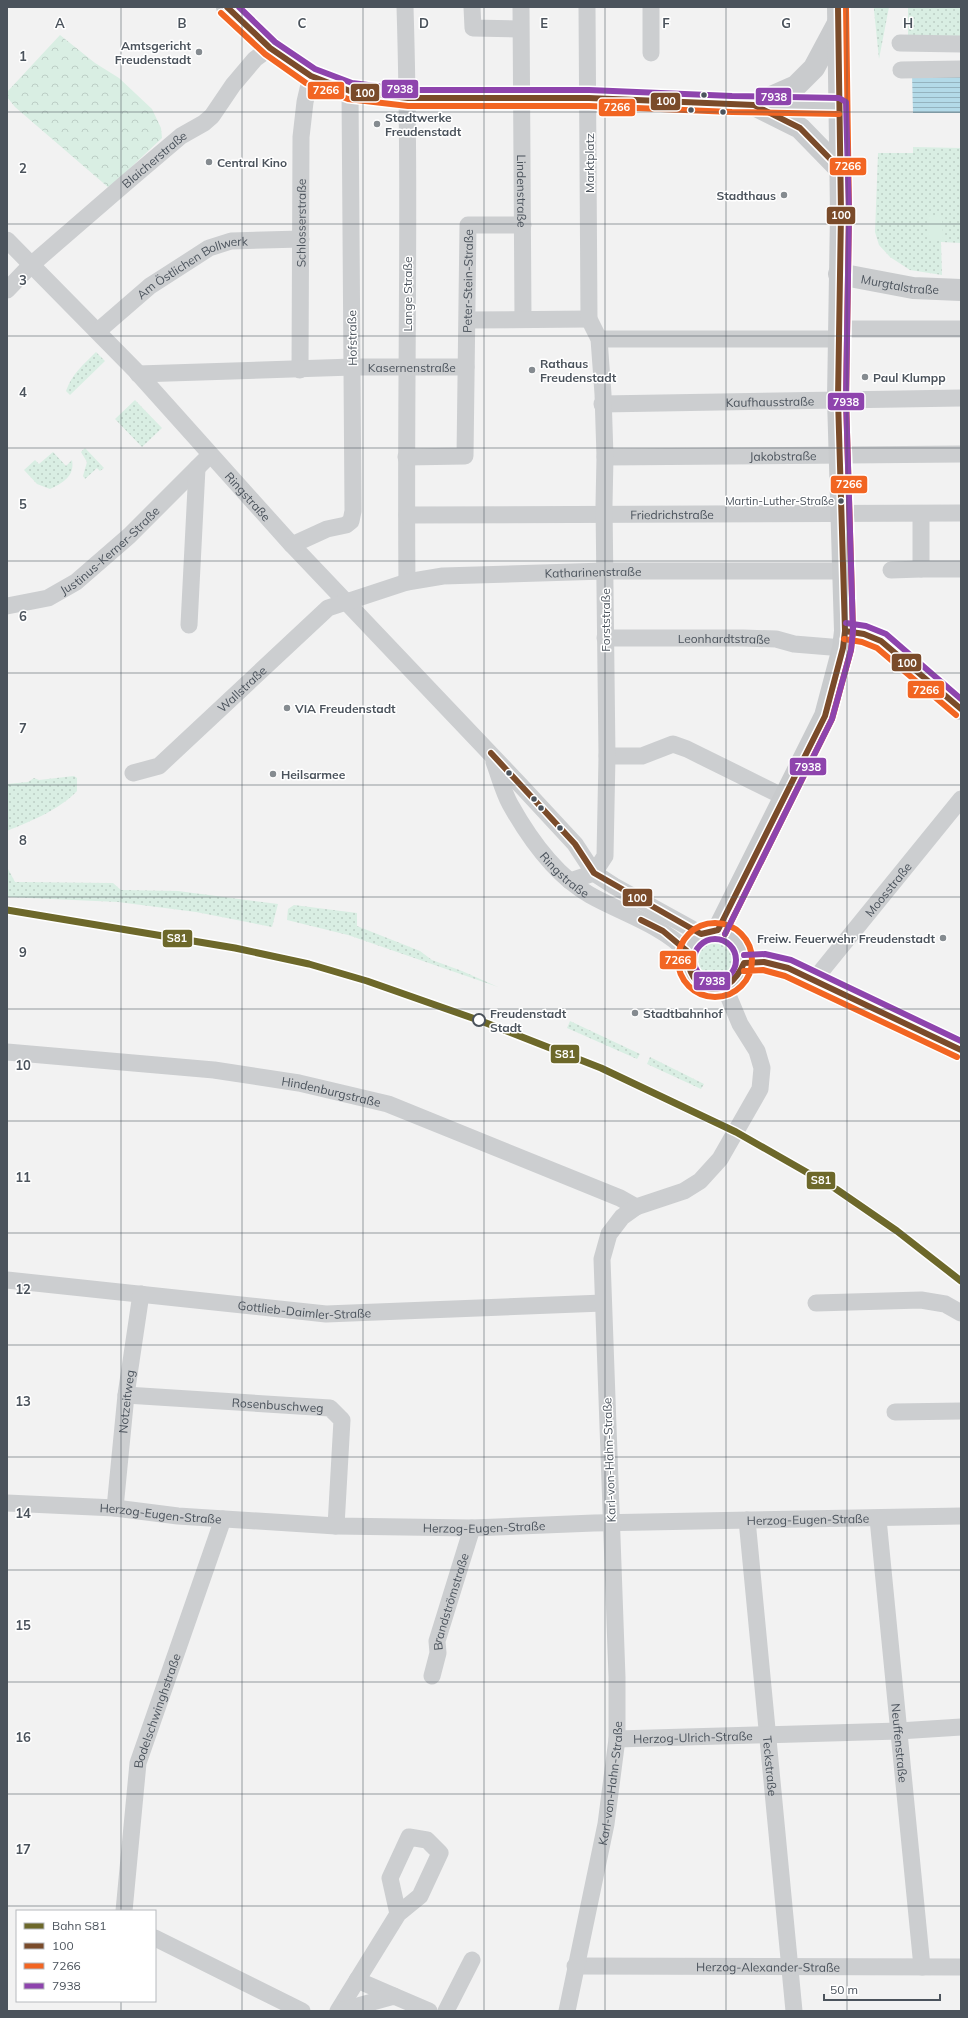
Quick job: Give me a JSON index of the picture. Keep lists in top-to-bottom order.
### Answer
{
  "streets": {
    "main road": ["Murgtalstraße"],
    "street": [
      "Blaicherstraße",
      "Marktplatz",
      "Lindenstraße",
      "Schlosserstraße",
      "Am Östlichen Bollwerk",
      "Peter-Stein-Straße",
      "Lange Straße",
      "Hofstraße",
      "Kasernenstraße",
      "Kaufhausstraße",
      "Jakobstraße",
      "Ringstraße",
      "Friedrichstraße",
      "Justinus-Kerner-Straße",
      "Katharinenstraße",
      "Forststraße",
      "Leonhardtstraße",
      "Wallstraße",
      "Moosstraße",
      "Hindenburgstraße",
      "Gottlieb-Daimler-Straße",
      "Notzeitweg",
      "Rosenbuschweg",
      "Karl-von-Hahn-Straße",
      "Herzog-Eugen-Straße",
      "Brandströmstraße",
      "Bodelschwinghstraße",
      "Herzog-Ulrich-Straße",
      "Neuffenstraße",
      "Teckstraße",
      "Herzog-Alexander-Straße"
    ]
  },
  "crossings": [
    ["Blaicherstraße", "Ringstraße"],
    ["Marktplatz", "Forststraße"],
    ["Lindenstraße", "Peter-Stein-Straße"],
    ["Schlosserstraße", "Am Östlichen Bollwerk"],
    ["Schlosserstraße", "Kasernenstraße"],
    ["Am Östlichen Bollwerk", "Ringstraße"],
    ["Peter-Stein-Straße", "Kasernenstraße"],
    ["Lange Straße", "Kasernenstraße"],
    ["Lange Straße", "Friedrichstraße"],
    ["Lange Straße", "Katharinenstraße"],
    ["Hofstraße", "Kasernenstraße"],
    ["Hofstraße", "Ringstraße"],
    ["Kasernenstraße", "Ringstraße"],
    ["Kaufhausstraße", "Forststraße"],
    ["Jakobstraße", "Forststraße"],
    ["Ringstraße", "Justinus-Kerner-Straße"],
    ["Ringstraße", "Katharinenstraße"],
    ["Ringstraße", "Forststraße"],
    ["Ringstraße", "Wallstraße"],
    ["Ringstraße", "Karl-von-Hahn-Straße"],
    ["Friedrichstraße", "Forststraße"],
    ["Katharinenstraße", "Forststraße"],
    ["Katharinenstraße", "Wallstraße"],
    ["Forststraße", "Leonhardtstraße"],
    ["Hindenburgstraße", "Karl-von-Hahn-Straße"],
    ["Gottlieb-Daimler-Straße", "Notzeitweg"],
    ["Gottlieb-Daimler-Straße", "Karl-von-Hahn-Straße"],
    ["Notzeitweg", "Rosenbuschweg"],
    ["Notzeitweg", "Herzog-Eugen-Straße"],
    ["Rosenbuschweg", "Herzog-Eugen-Straße"],
    ["Karl-von-Hahn-Straße", "Herzog-Eugen-Straße"],
    ["Karl-von-Hahn-Straße", "Herzog-Ulrich-Straße"],
    ["Karl-von-Hahn-Straße", "Herzog-Alexander-Straße"],
    ["Herzog-Eugen-Straße", "Brandströmstraße"],
    ["Herzog-Eugen-Straße", "Bodelschwinghstraße"],
    ["Herzog-Eugen-Straße", "Neuffenstraße"],
    ["Herzog-Eugen-Straße", "Teckstraße"],
    ["Herzog-Ulrich-Straße", "Neuffenstraße"],
    ["Herzog-Ulrich-Straße", "Teckstraße"],
    ["Neuffenstraße", "Herzog-Alexander-Straße"],
    ["Teckstraße", "Herzog-Alexander-Straße"]
  ],
  "places": [
    "Amtsgericht Freudenstadt",
    "Stadtwerke Freudenstadt",
    "Central Kino",
    "Stadthaus",
    "Rathaus Freudenstadt",
    "Paul Klumpp",
    "Martin-Luther-Straße",
    "VIA Freudenstadt",
    "Heilsarmee",
    "Freiw. Feuerwehr Freudenstadt",
    "Stadtbahnhof",
    "Freudenstadt Stadt"
  ],
  "lines": [
    "transit line 100",
    "transit line 7266",
    "transit line 7938",
    "rail line S81"
  ],
  "legend": [
    "Bahn S81",
    "100",
    "7266",
    "7938"
  ],
  "scale_bar": "50 m",
  "grid": {
    "columns": [
      "A",
      "B",
      "C",
      "D",
      "E",
      "F",
      "G",
      "H"
    ],
    "rows": [
      "1",
      "2",
      "3",
      "4",
      "5",
      "6",
      "7",
      "8",
      "9",
      "10",
      "11",
      "12",
      "13",
      "14",
      "15",
      "16",
      "17"
    ]
  }
}
